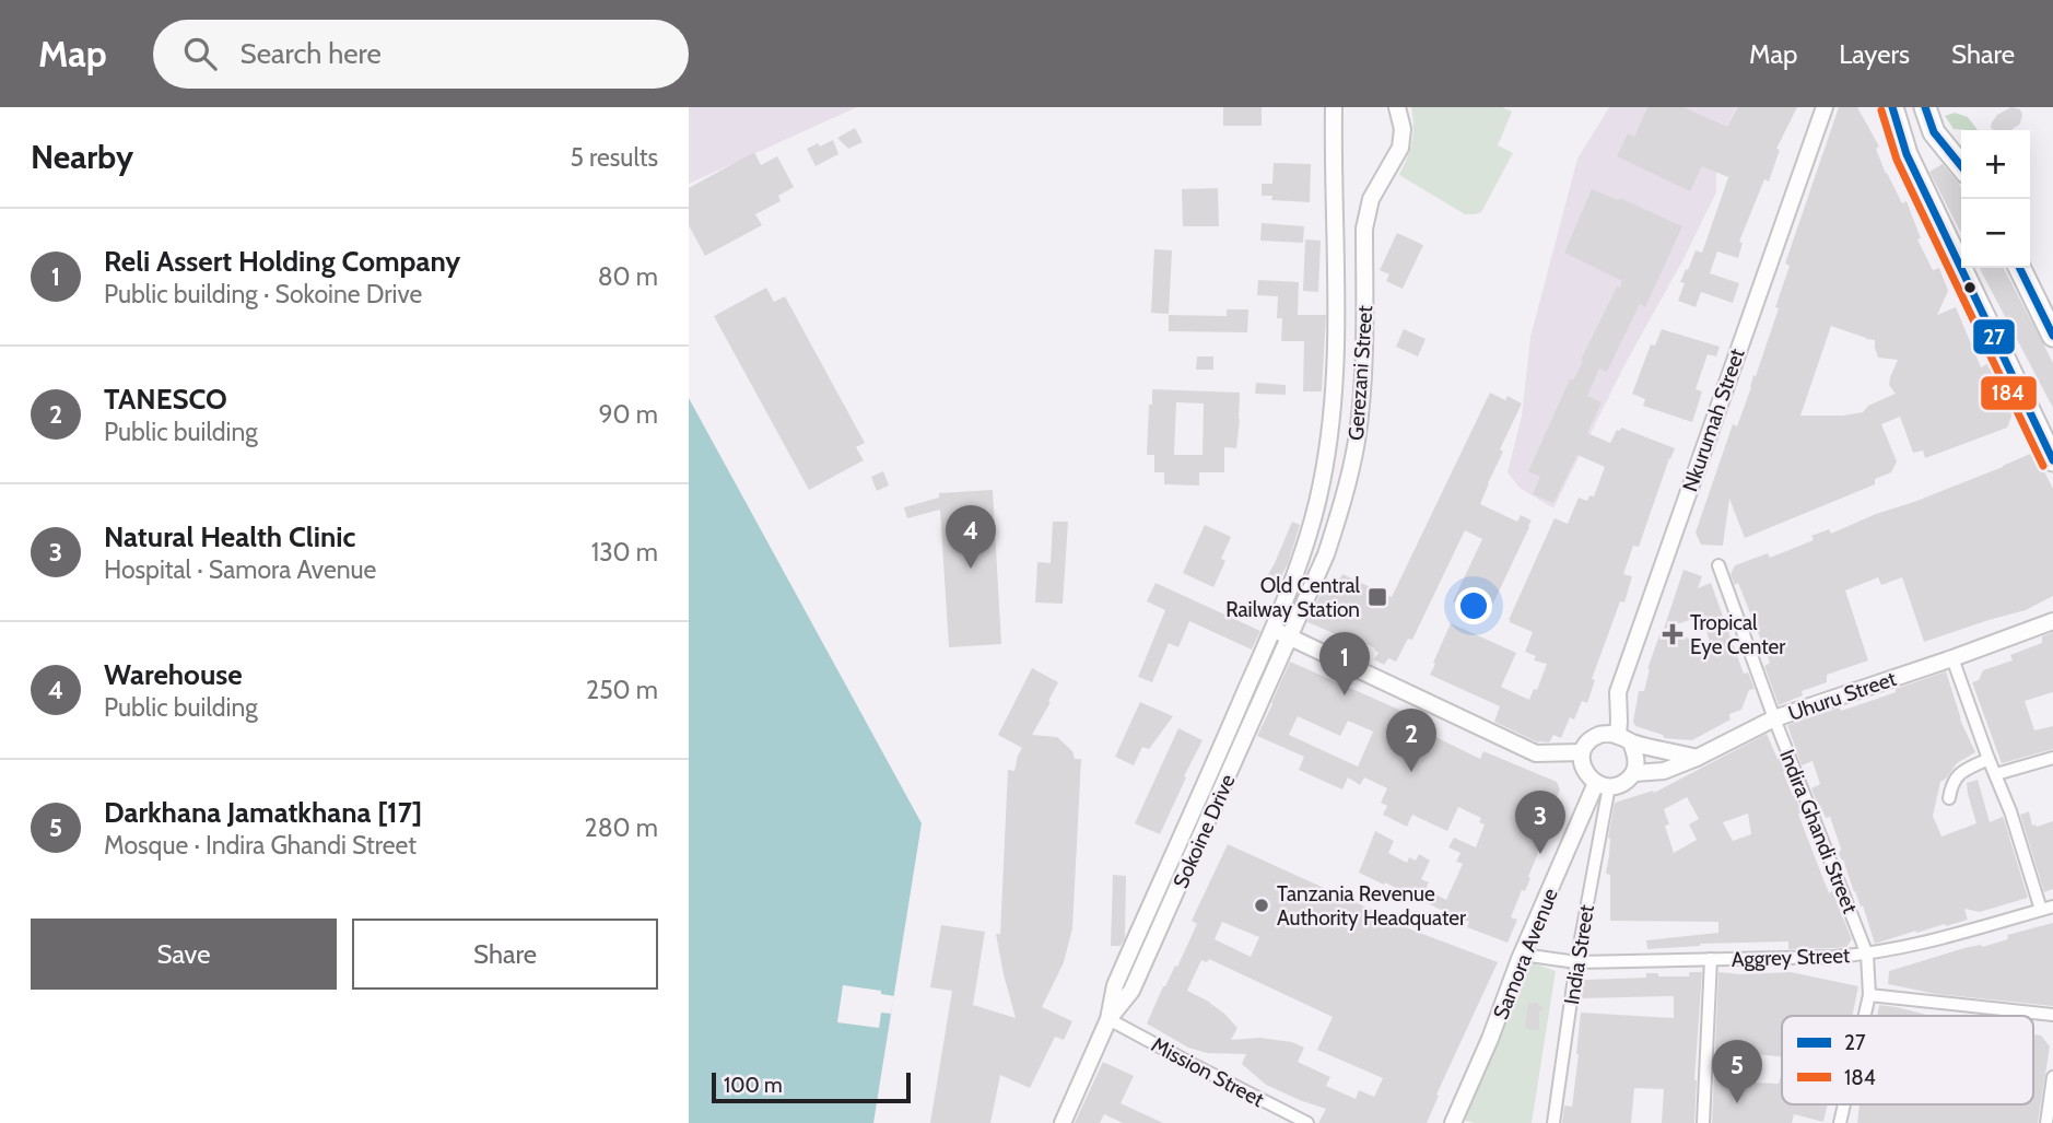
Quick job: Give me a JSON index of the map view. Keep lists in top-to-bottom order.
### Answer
{
  "streets": {
    "main road": [
      "Gerezani Street",
      "Nkurumah Street",
      "Uhuru Street",
      "Sokoine Drive",
      "Samora Avenue"
    ],
    "street": [
      "Indira Ghandi Street",
      "India Street",
      "Aggrey Street",
      "Mission Street"
    ]
  },
  "crossings": [
    ["Gerezani Street", "Sokoine Drive"],
    ["Nkurumah Street", "Uhuru Street"],
    ["Nkurumah Street", "Samora Avenue"],
    ["Nkurumah Street", "India Street"],
    ["Uhuru Street", "Indira Ghandi Street"],
    ["Uhuru Street", "Samora Avenue"],
    ["Uhuru Street", "India Street"],
    ["Sokoine Drive", "Mission Street"],
    ["Indira Ghandi Street", "Aggrey Street"],
    ["Samora Avenue", "India Street"],
    ["Samora Avenue", "Aggrey Street"],
    ["India Street", "Aggrey Street"]
  ],
  "places": {
    "transit": ["Old Central Railway Station"],
    "health": ["Tropical Eye Center"],
    "other": ["Tanzania Revenue Authority Headquater"]
  },
  "lines": ["transit line 27", "transit line 184"],
  "legend": ["27", "184"],
  "scale_bar": "100 m",
  "page": {
    "header": "Map",
    "search": "Search here",
    "nav": ["Map", "Layers", "Share"],
    "heading": ["Nearby", "5 results"],
    "map_buttons": ["+", "−"],
    "list": [
      {
        "mark": "1",
        "name": "Reli Assert Holding Company",
        "note": "Public building · Sokoine Drive",
        "value": "80 m"
      },
      {
        "mark": "2",
        "name": "TANESCO",
        "note": "Public building",
        "value": "90 m"
      },
      {
        "mark": "3",
        "name": "Natural Health Clinic",
        "note": "Hospital · Samora Avenue",
        "value": "130 m"
      },
      {
        "mark": "4",
        "name": "Warehouse",
        "note": "Public building",
        "value": "250 m"
      },
      {
        "mark": "5",
        "name": "Darkhana Jamatkhana [17]",
        "note": "Mosque · Indira Ghandi Street",
        "value": "280 m"
      }
    ],
    "pins": [
      "4",
      "1",
      "2",
      "3",
      "5"
    ],
    "buttons": ["Save", "Share"],
    "scale": "100 m"
  }
}
